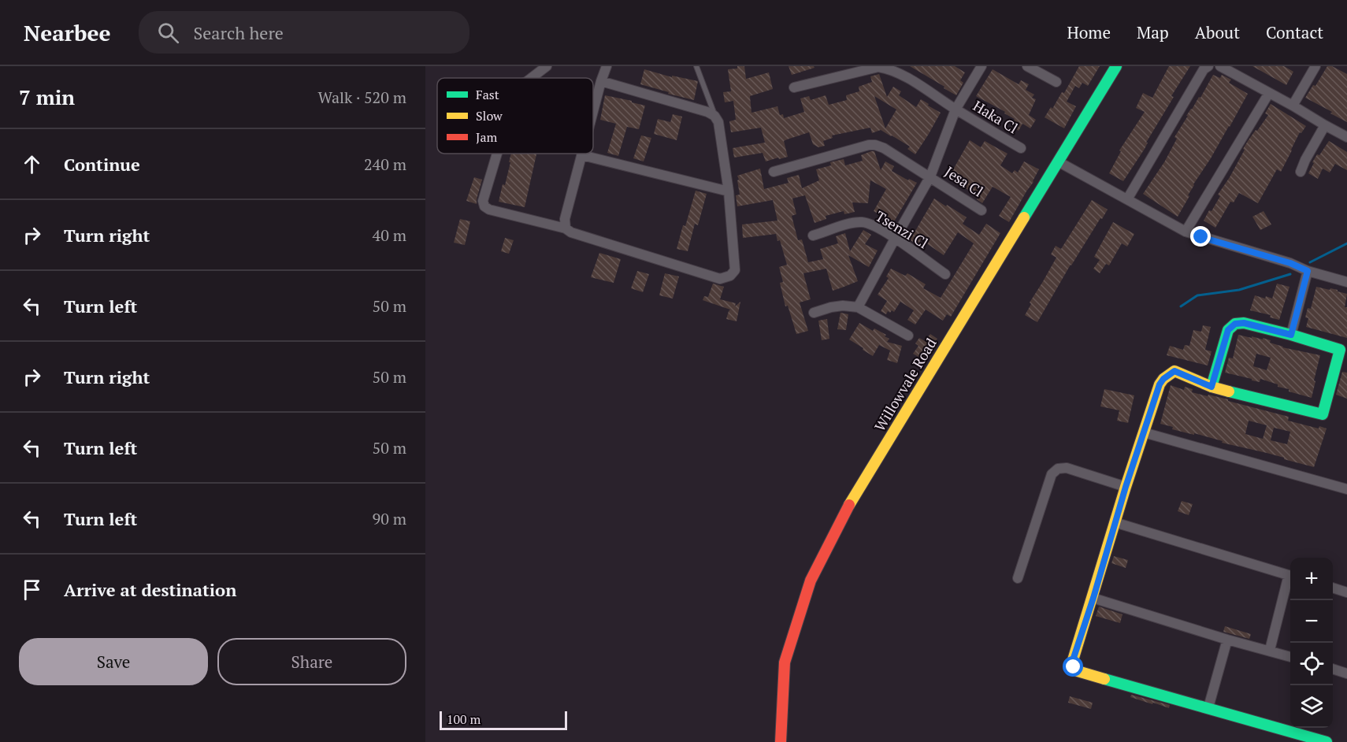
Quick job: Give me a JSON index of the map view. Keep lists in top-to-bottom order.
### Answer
{
  "streets": {
    "street": [
      "Haka Cl",
      "Jesa Cl",
      "Tsenzi Cl",
      "Willowvale Road"
    ]
  },
  "legend": ["Fast", "Slow", "Jam"],
  "scale_bar": "100 m",
  "page": {
    "header": "Nearbee",
    "search": "Search here",
    "nav": [
      "Home",
      "Map",
      "About",
      "Contact"
    ],
    "heading": ["7 min", "Walk · 520 m"],
    "list": [
      ["Continue", "240 m"],
      ["Turn right", "40 m"],
      ["Turn left", "50 m"],
      ["Turn right", "50 m"],
      ["Turn left", "50 m"],
      ["Turn left", "90 m"],
      "Arrive at destination"
    ],
    "map_buttons": ["+", "−"],
    "buttons": ["Save", "Share"],
    "scale": "100 m"
  }
}
